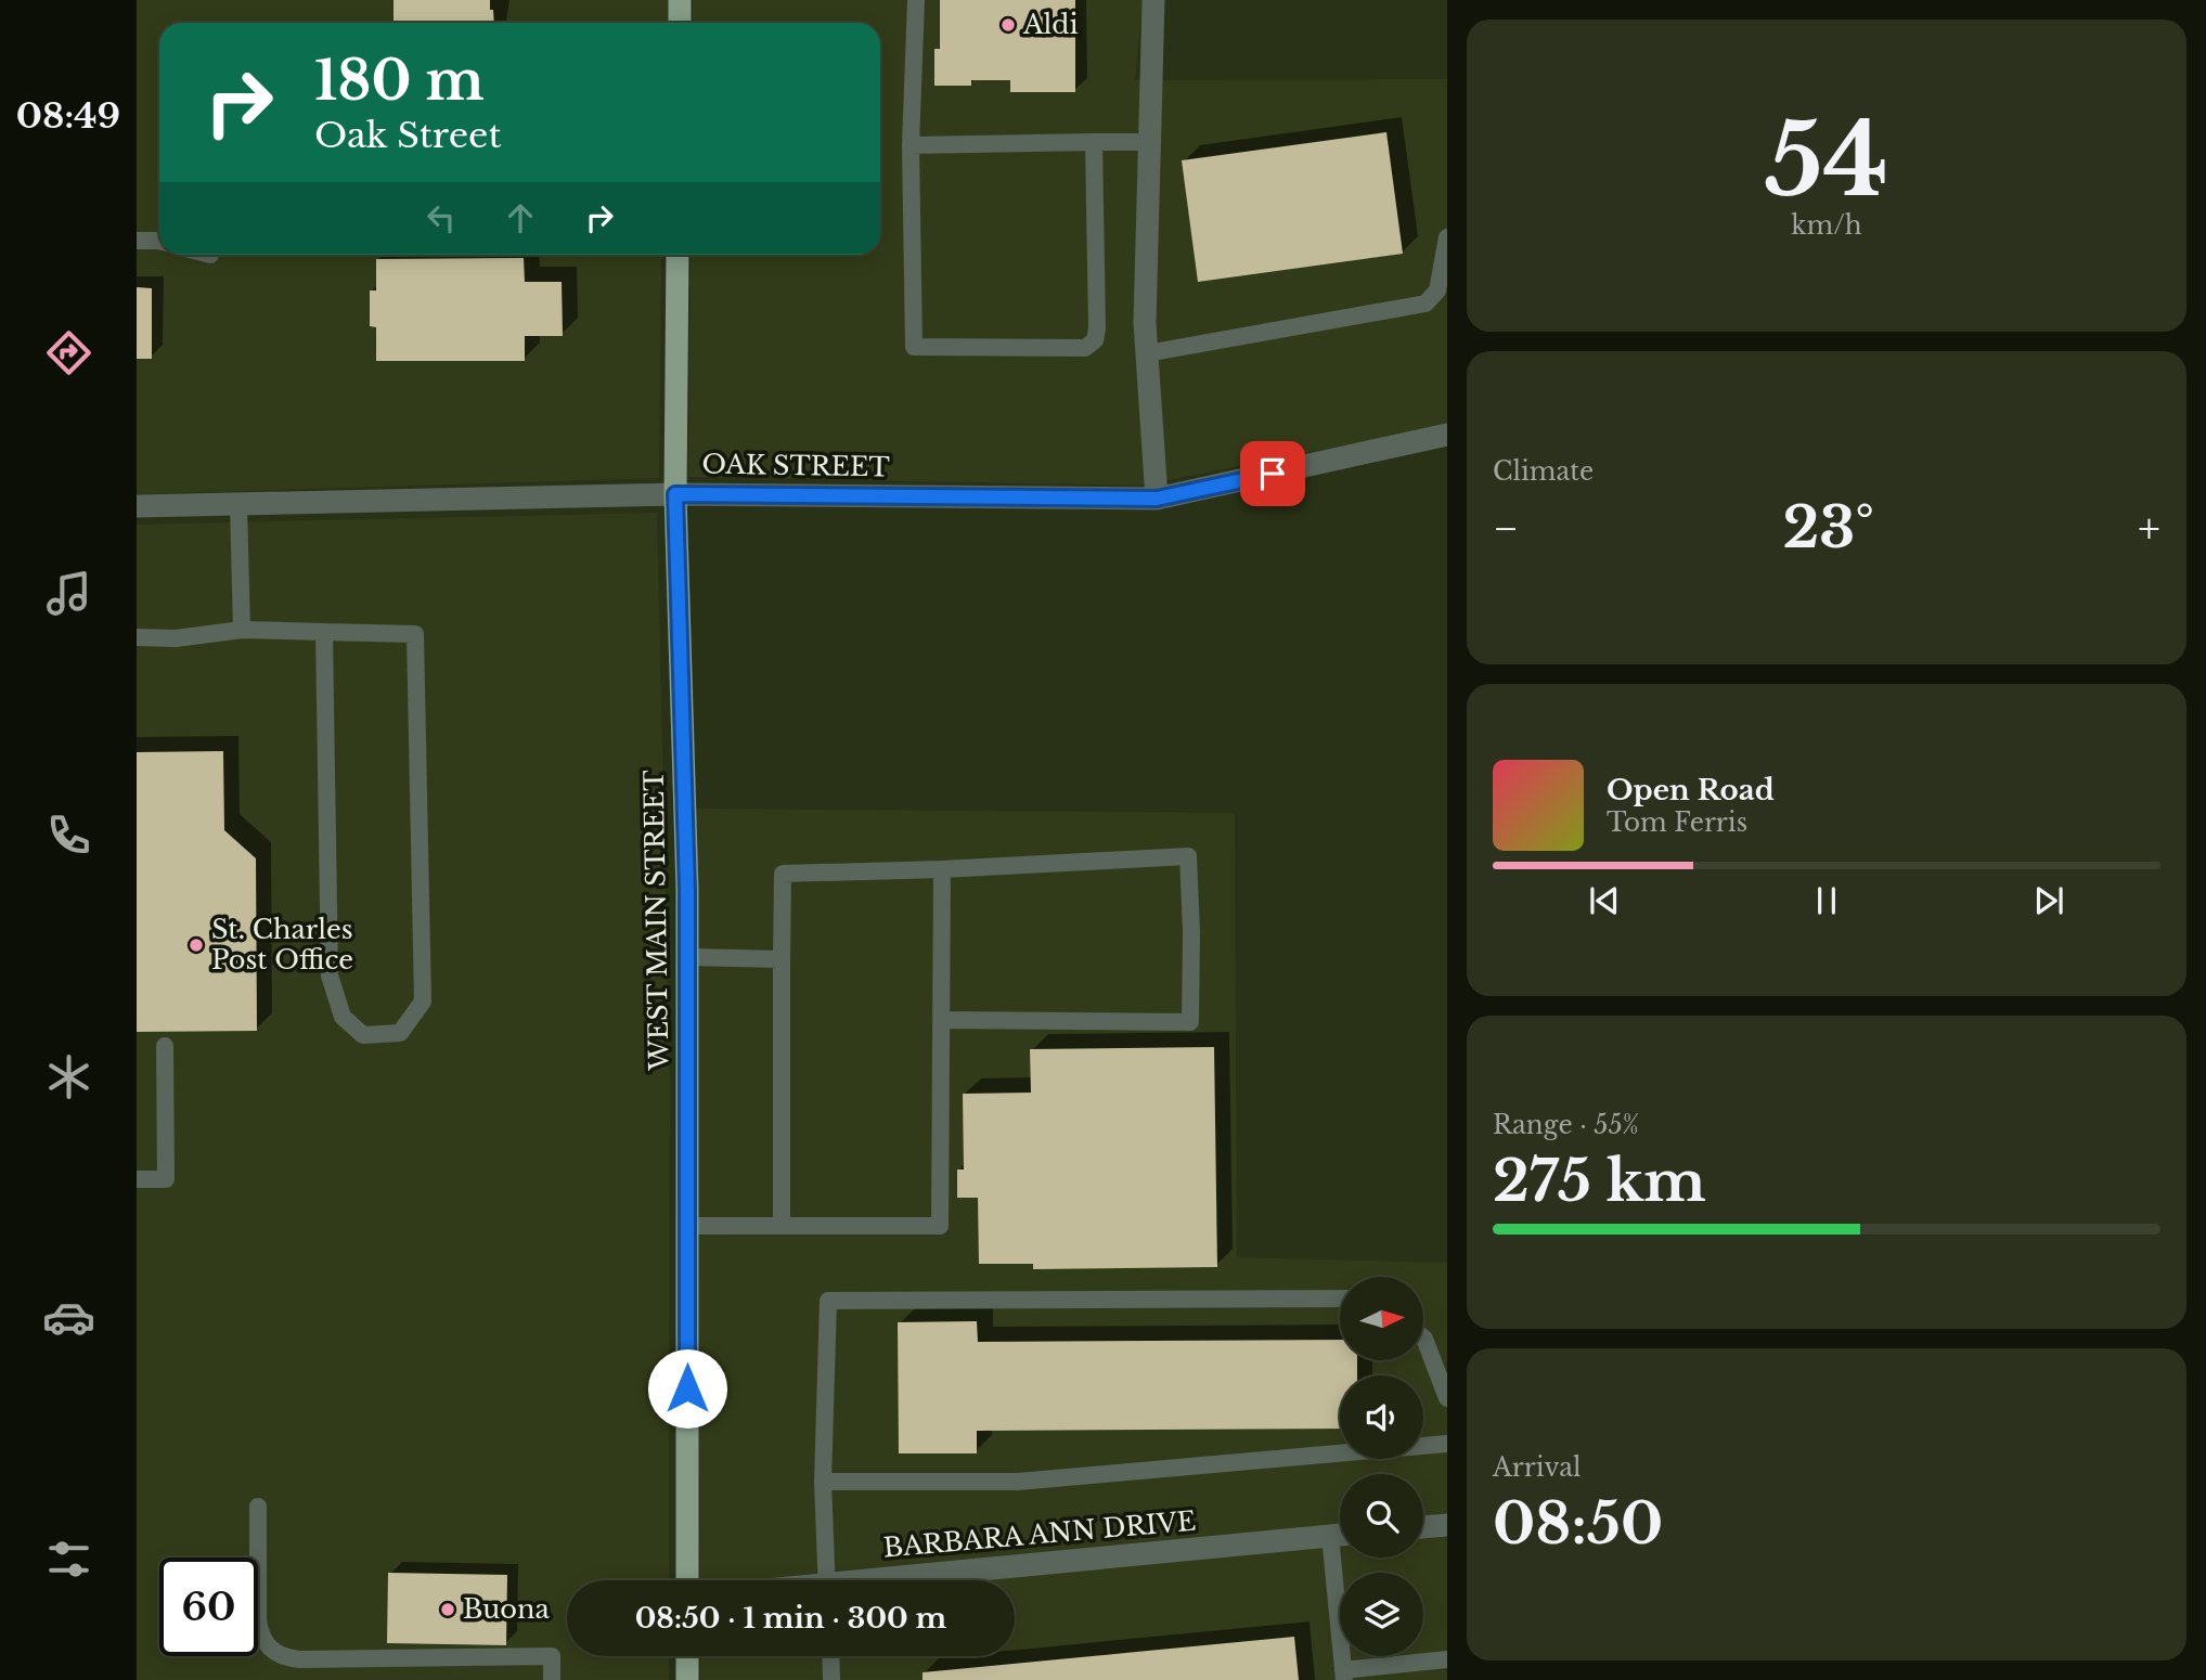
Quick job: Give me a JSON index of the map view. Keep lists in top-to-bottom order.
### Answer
{
  "streets": {
    "main road": ["WEST MAIN STREET"],
    "street": ["OAK STREET", "BARBARA ANN DRIVE"]
  },
  "crossings": [
    ["OAK STREET", "WEST MAIN STREET"]
  ],
  "places": ["Aldi", "St. Charles Post Office", "Buona"],
  "north": "right",
  "page": {
    "tabs": "08:49",
    "tile": [
      ["54", "km/h"],
      "Climate",
      ["Range · 55%", "275 km"],
      ["Arrival", "08:50"]
    ],
    "turn": ["180 m", "Oak Street"],
    "heat": ["−", "23°", "+"],
    "song": ["Open Road", "Tom Ferris"],
    "limit": "60",
    "trip": "08:50 · 1 min · 300 m"
  }
}
